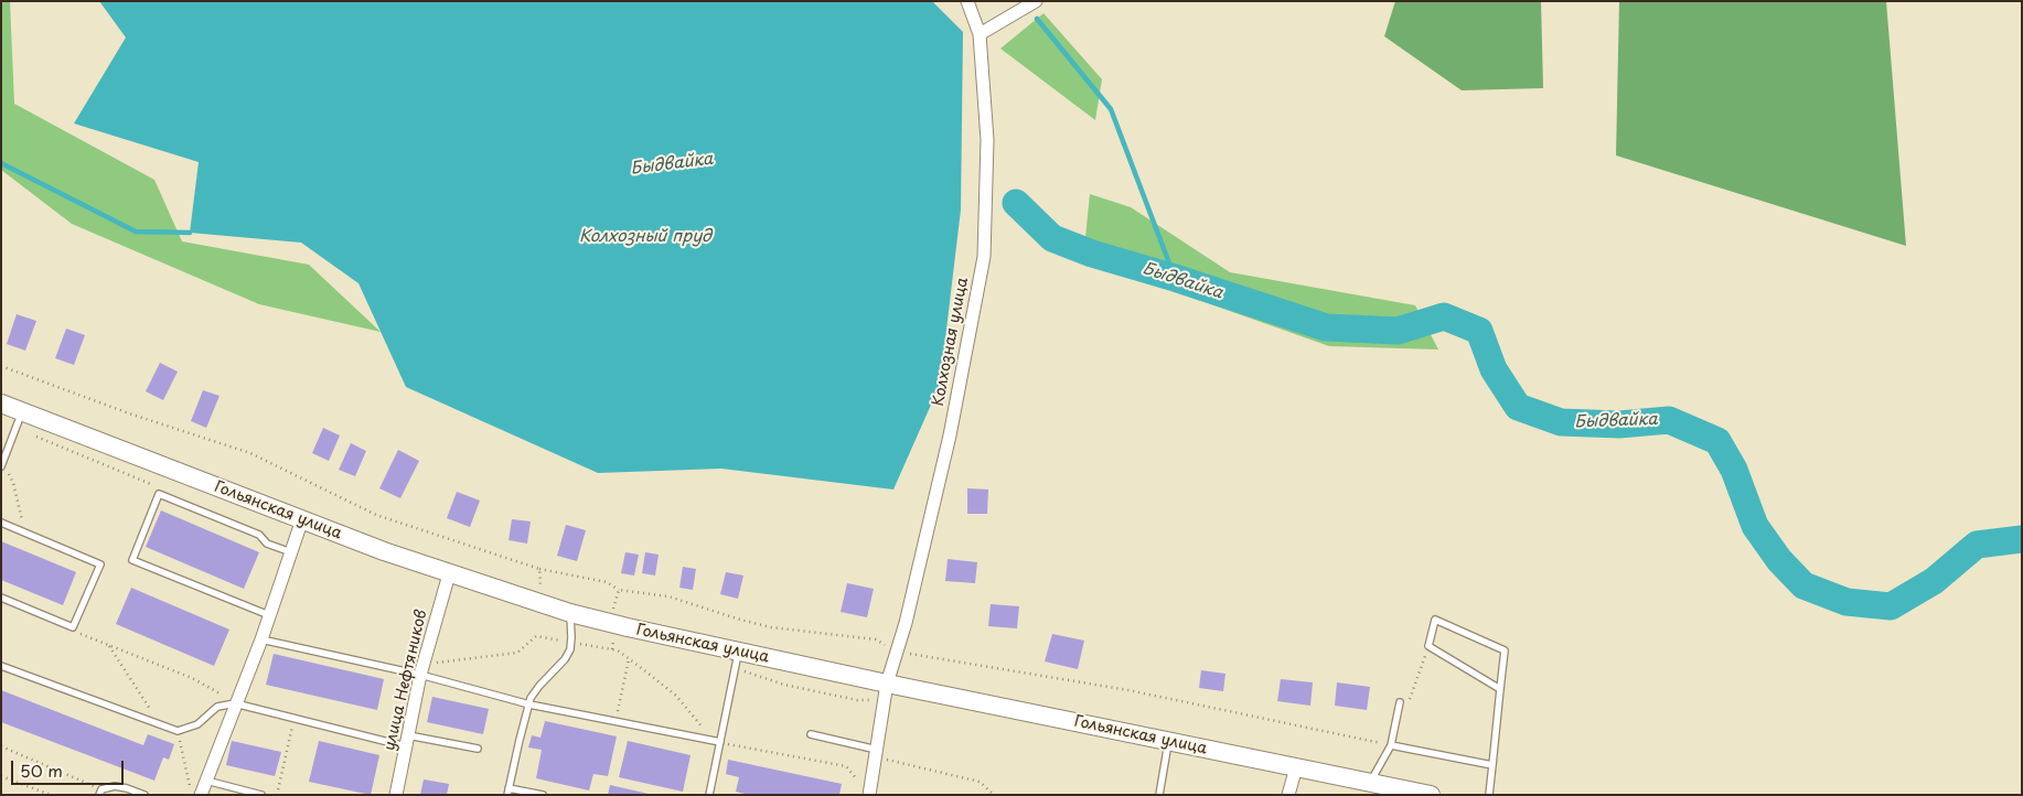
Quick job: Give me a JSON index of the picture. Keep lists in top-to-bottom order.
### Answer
{
  "streets": {
    "main road": ["Гольянская улица"],
    "street": ["Колхозная улица", "улица Нефтяников"]
  },
  "crossings": [
    ["Колхозная улица", "Гольянская улица"],
    ["Гольянская улица", "улица Нефтяников"]
  ],
  "water": ["Быдвайка", "Колхозный пруд"],
  "scale_bar": "50 m"
}
